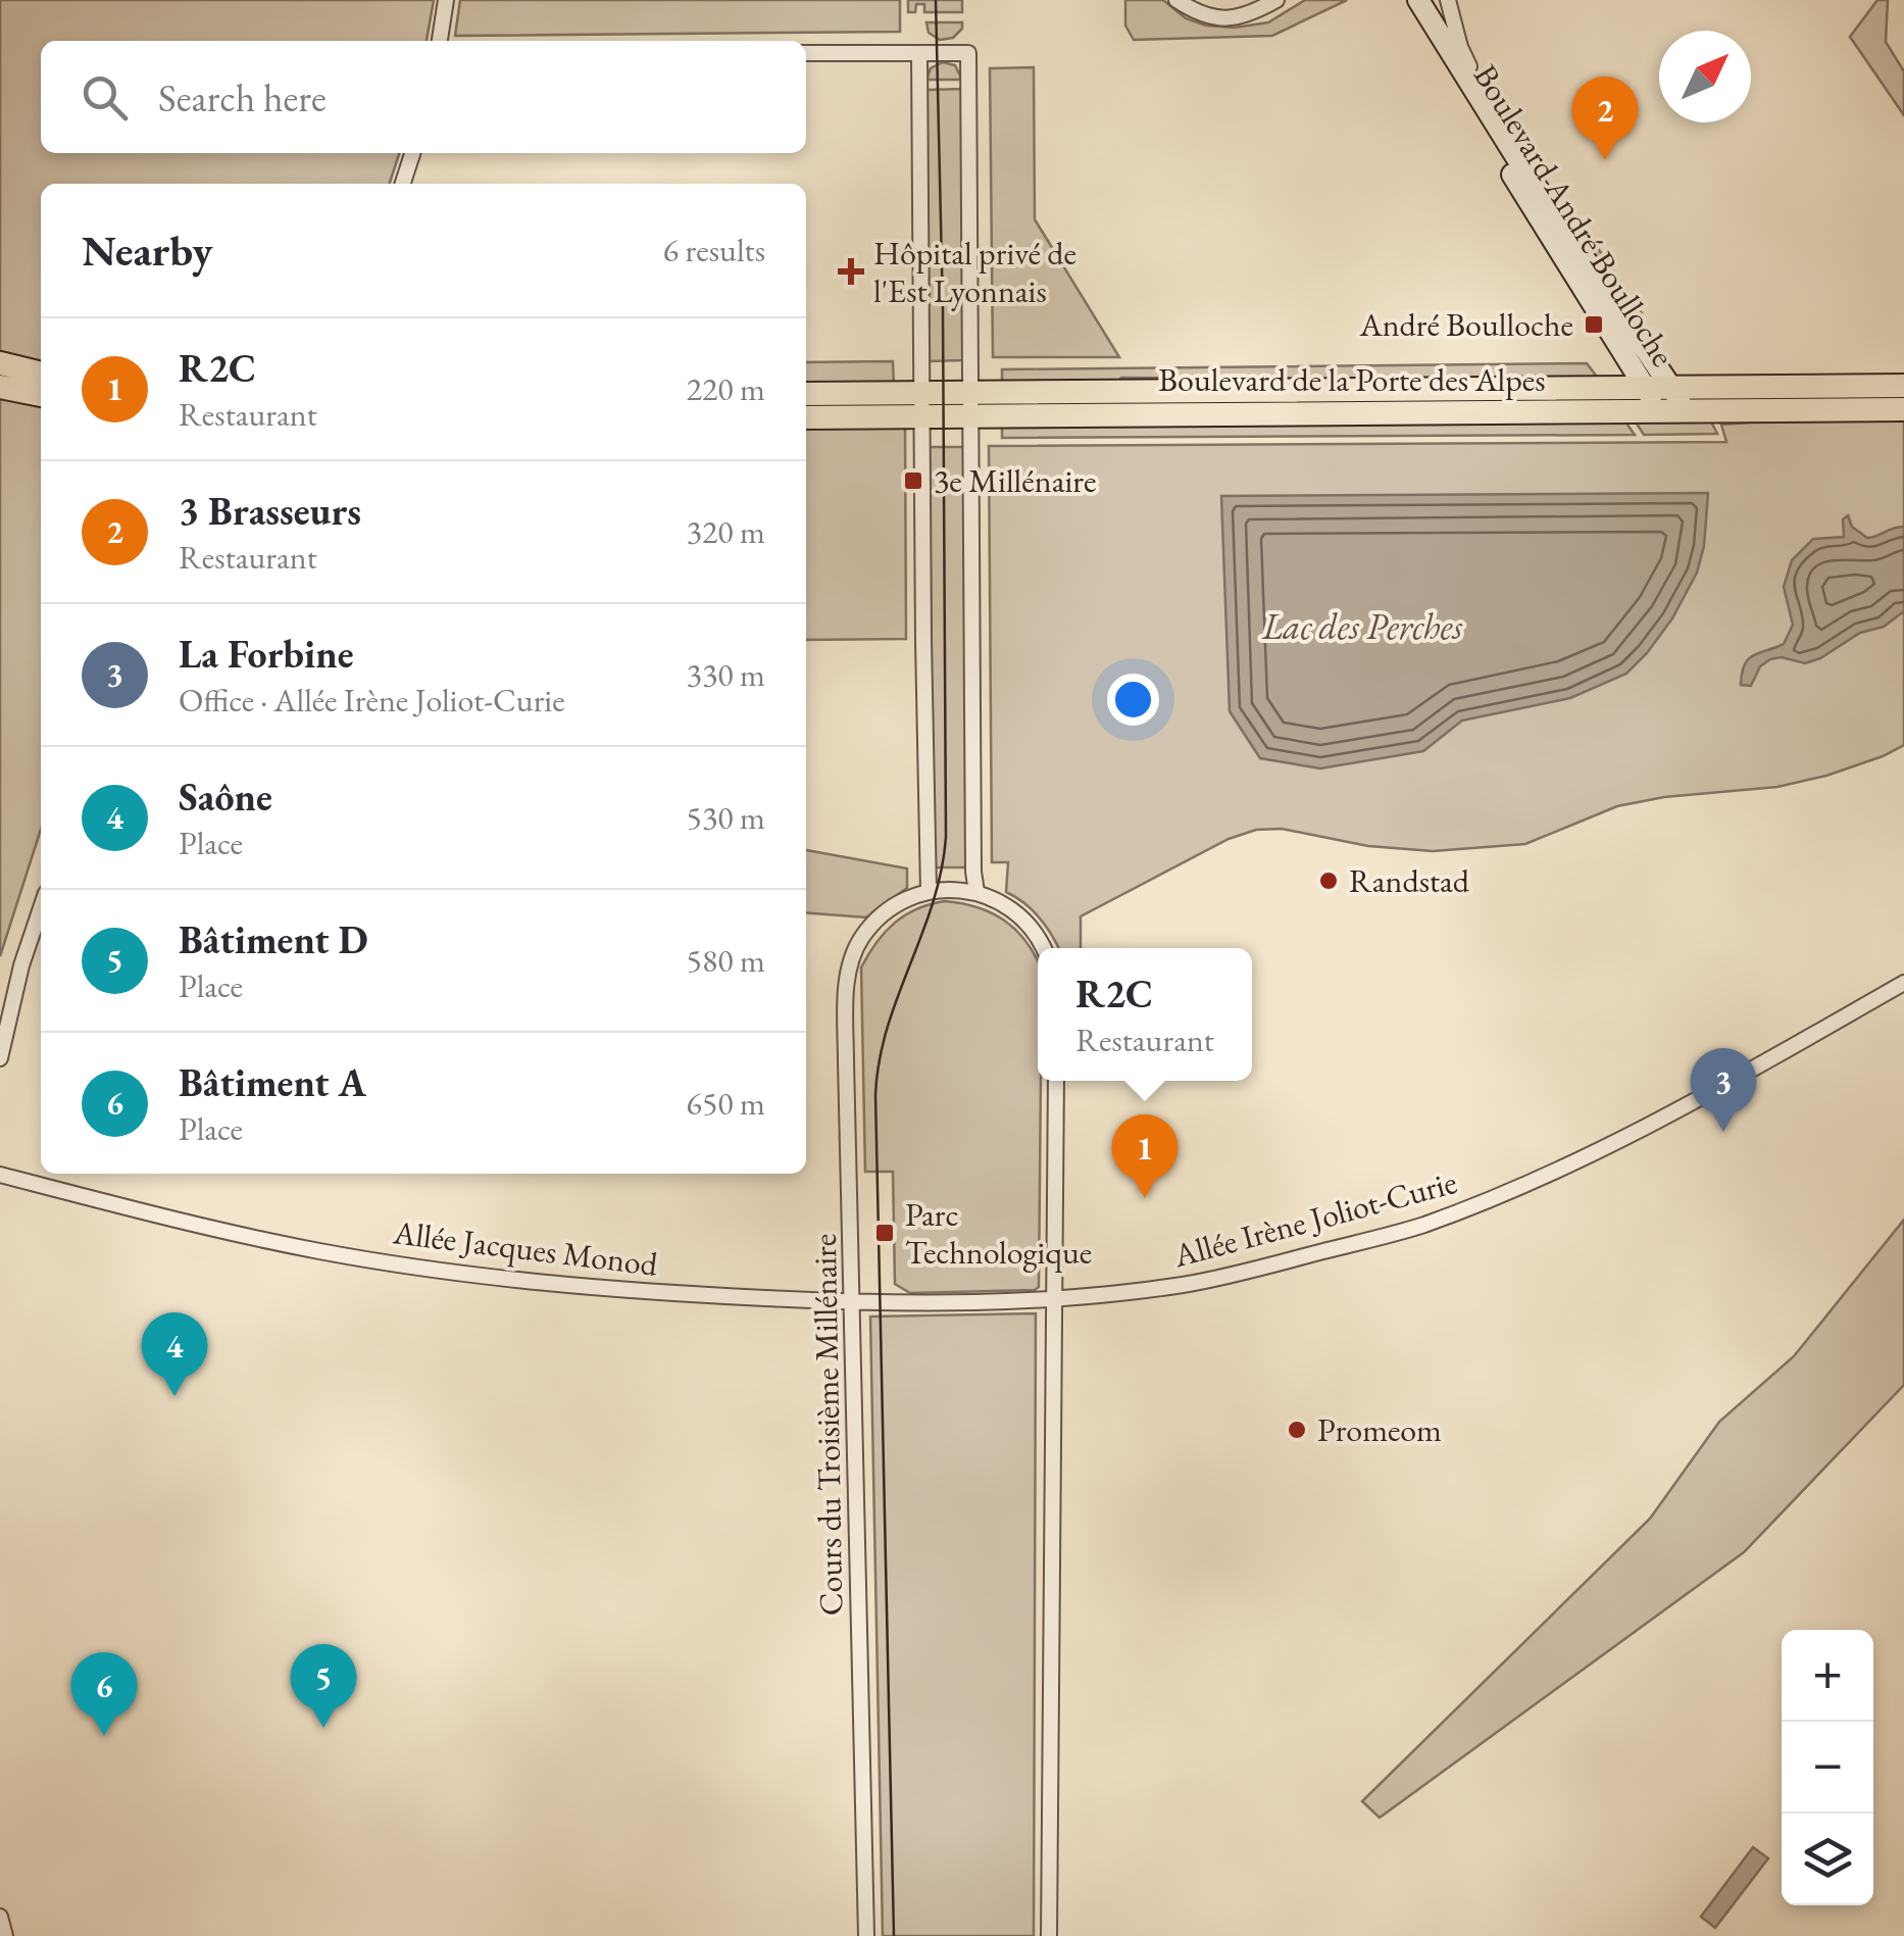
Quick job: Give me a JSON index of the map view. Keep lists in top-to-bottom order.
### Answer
{
  "streets": {
    "main road": ["Boulevard André Boulloche", "Boulevard de la Porte des Alpes"],
    "street": ["Allée Irène Joliot-Curie", "Allée Jacques Monod", "Cours du Troisième Millénaire"]
  },
  "crossings": [
    ["Boulevard André Boulloche", "Boulevard de la Porte des Alpes"],
    ["Allée Irène Joliot-Curie", "Allée Jacques Monod"],
    ["Allée Jacques Monod", "Cours du Troisième Millénaire"]
  ],
  "water": ["Lac des Perches"],
  "places": {
    "health": ["Hôpital privé de l'Est Lyonnais"],
    "transit": ["André Boulloche", "3e Millénaire", "Parc Technologique"],
    "other": ["Randstad", "Promeom"]
  },
  "north": "top right",
  "page": {
    "search": "Search here",
    "pins": [
      "2",
      "3",
      "1",
      "4",
      "5",
      "6"
    ],
    "heading": ["Nearby", "6 results"],
    "list": [
      {
        "mark": "1",
        "name": "R2C",
        "note": "Restaurant",
        "value": "220 m"
      },
      {
        "mark": "2",
        "name": "3 Brasseurs",
        "note": "Restaurant",
        "value": "320 m"
      },
      {
        "mark": "3",
        "name": "La Forbine",
        "note": "Office · Allée Irène Joliot-Curie",
        "value": "330 m"
      },
      {
        "mark": "4",
        "name": "Saône",
        "note": "Place",
        "value": "530 m"
      },
      {
        "mark": "5",
        "name": "Bâtiment D",
        "note": "Place",
        "value": "580 m"
      },
      {
        "mark": "6",
        "name": "Bâtiment A",
        "note": "Place",
        "value": "650 m"
      }
    ],
    "popup": ["R2C", "Restaurant"],
    "map_buttons": ["+", "−"]
  }
}
